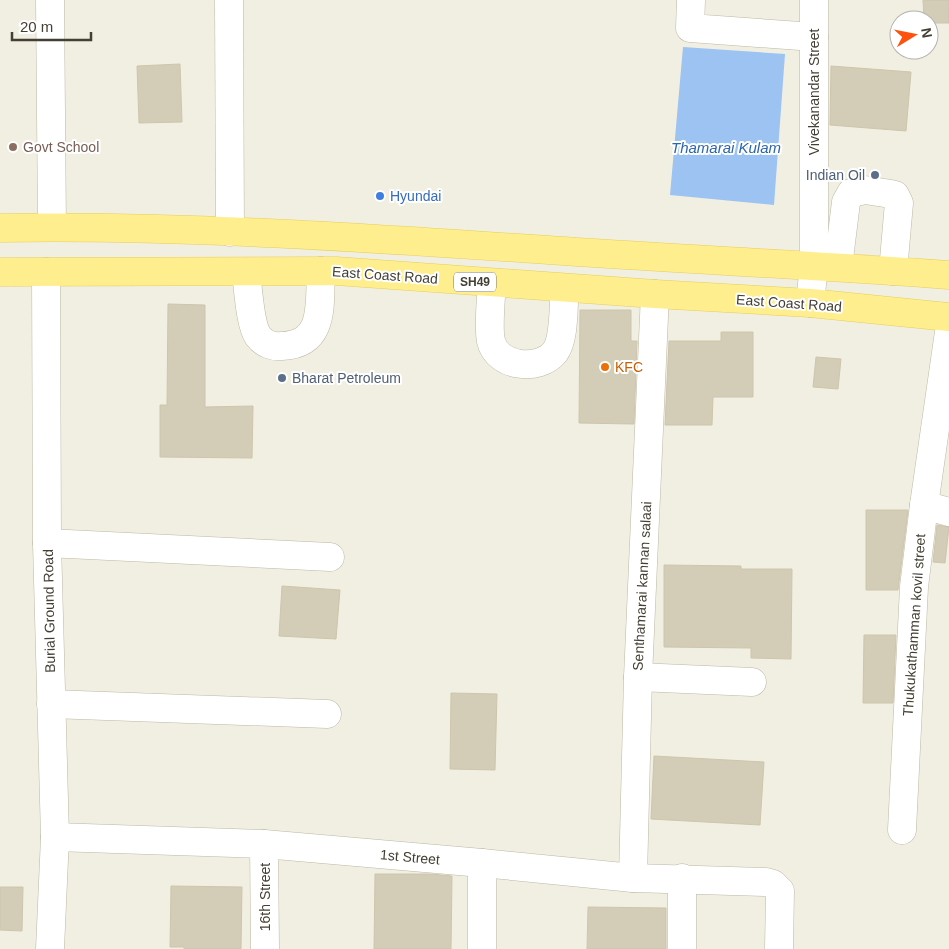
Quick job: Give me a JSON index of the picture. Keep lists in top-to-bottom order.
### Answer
{
  "streets": {
    "main road": ["East Coast Road", "SH49"],
    "street": [
      "Vivekanandar Street",
      "Senthamarai kannan salaai",
      "Burial Ground Road",
      "Thukukathamman kovil street",
      "1st Street",
      "16th Street"
    ]
  },
  "crossings": [
    ["Vivekanandar Street", "East Coast Road"],
    ["East Coast Road", "Senthamarai kannan salaai"],
    ["East Coast Road", "Burial Ground Road"],
    ["Senthamarai kannan salaai", "1st Street"],
    ["Burial Ground Road", "1st Street"],
    ["1st Street", "16th Street"]
  ],
  "water": ["Thamarai Kulam"],
  "places": [
    "Govt School",
    "Indian Oil",
    "Hyundai",
    "KFC",
    "Bharat Petroleum"
  ],
  "scale_bar": "20 m",
  "north": "right"
}
